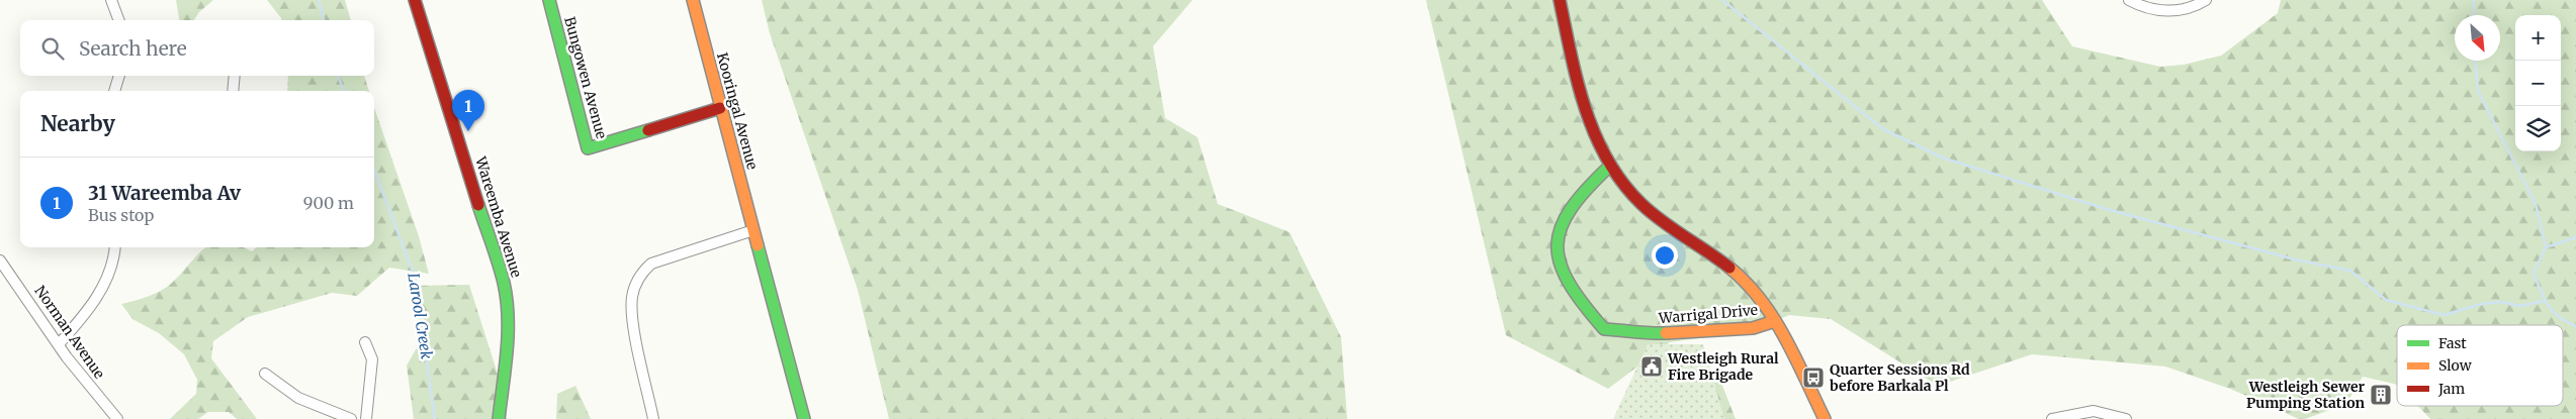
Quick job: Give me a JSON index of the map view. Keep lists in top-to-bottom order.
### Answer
{
  "streets": {
    "street": [
      "Bungowen Avenue",
      "Kooringal Avenue",
      "Wareemba Avenue",
      "Warrigal Drive",
      "Norman Avenue"
    ]
  },
  "crossings": [
    ["Bungowen Avenue", "Kooringal Avenue"]
  ],
  "water": ["Larool Creek"],
  "places": {
    "public building": ["Westleigh Rural Fire Brigade"],
    "bus stop": ["Quarter Sessions Rd before Barkala Pl"],
    "building": ["Westleigh Sewer Pumping Station"]
  },
  "legend": ["Fast", "Slow", "Jam"],
  "north": "bottom right",
  "page": {
    "map_buttons": ["+", "−"],
    "search": "Search here",
    "pins": "1",
    "heading": "Nearby",
    "list": [
      {
        "mark": "1",
        "name": "31 Wareemba Av",
        "note": "Bus stop",
        "value": "900 m"
      }
    ]
  }
}
